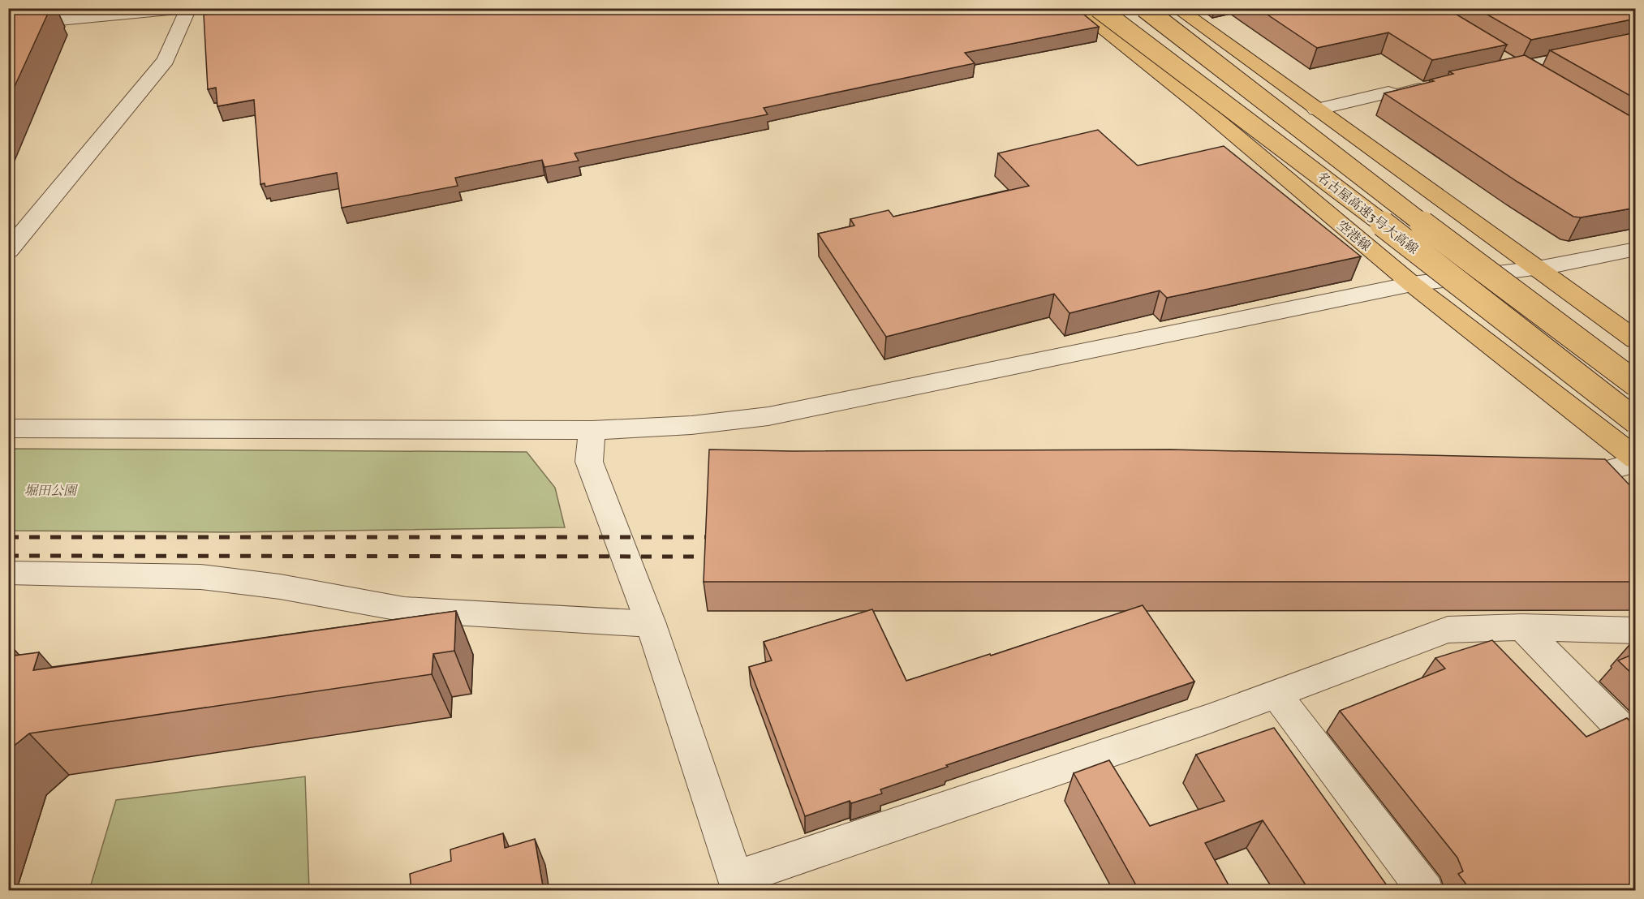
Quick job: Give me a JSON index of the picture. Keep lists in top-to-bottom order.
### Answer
{
  "streets": {
    "main road": ["名古屋高速3号大高線", "空港線"]
  },
  "parks": ["堀田公園"]
}
